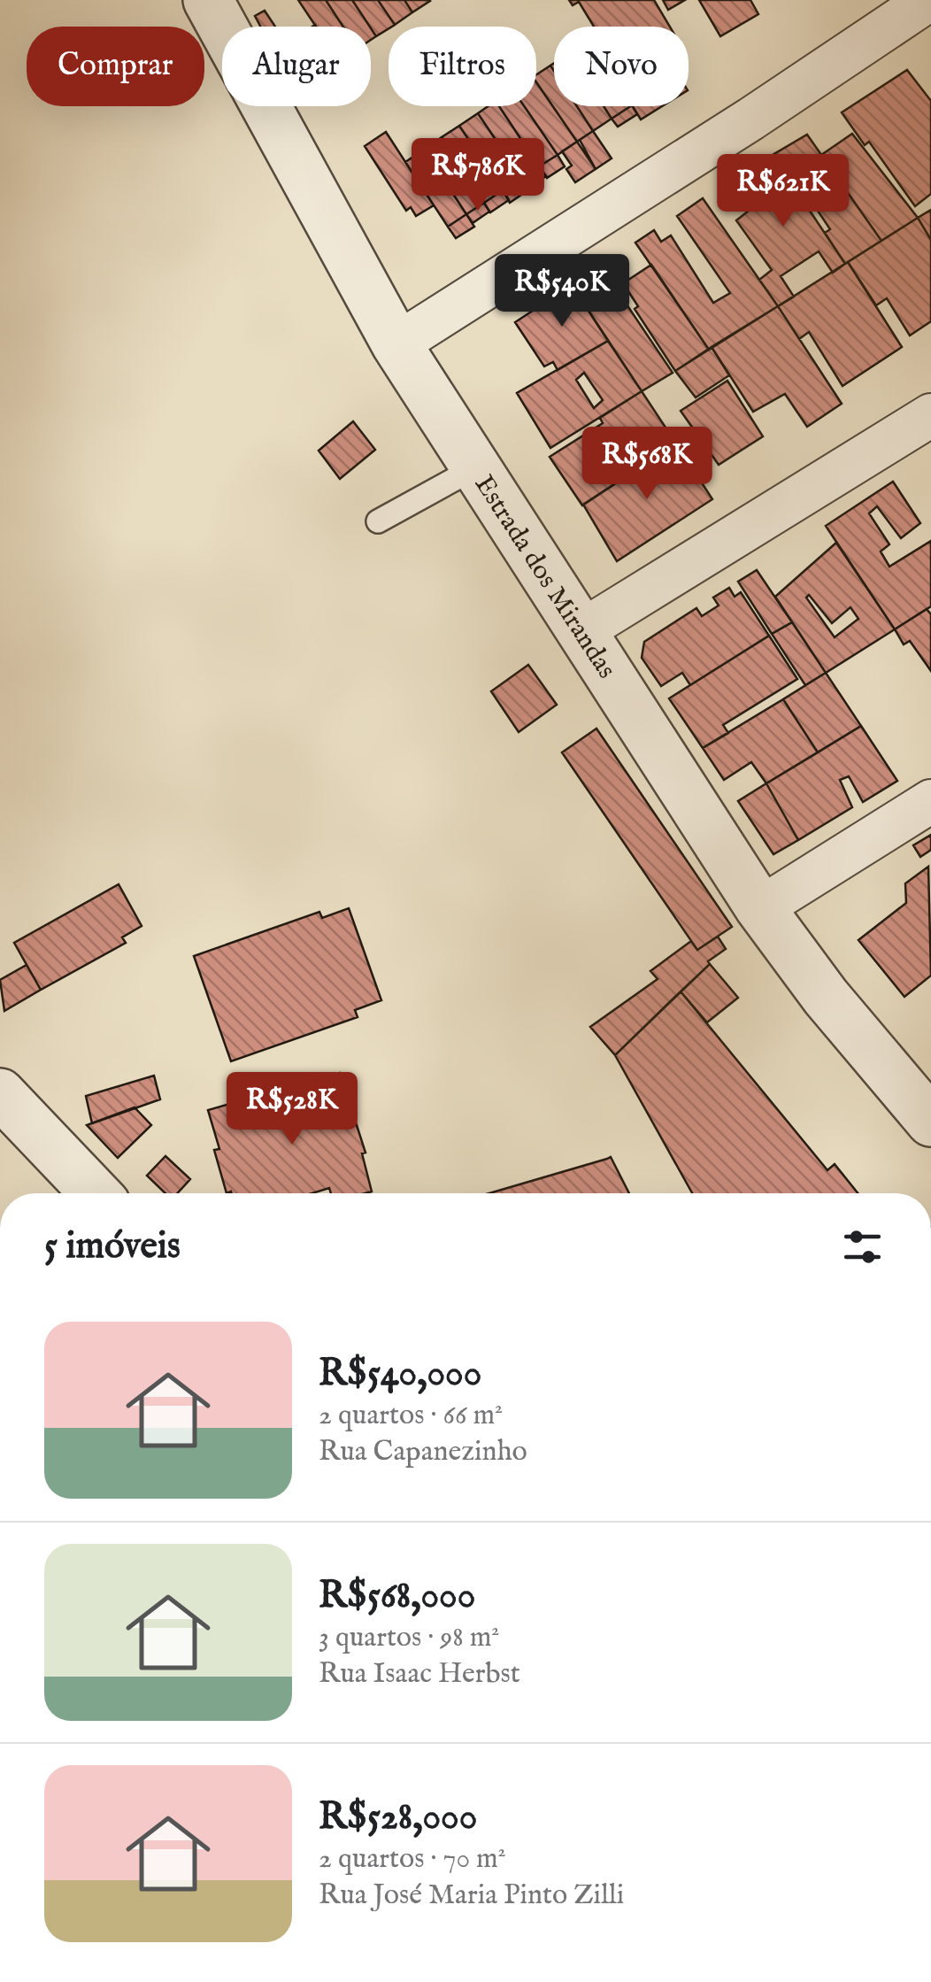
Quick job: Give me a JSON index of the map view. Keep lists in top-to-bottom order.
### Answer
{
  "streets": {
    "street": ["Estrada dos Mirandas"]
  },
  "page": {
    "chip": [
      "Comprar",
      "Alugar",
      "Filtros",
      "Novo"
    ],
    "price": [
      "R$786K",
      "R$621K",
      "R$540K",
      "R$568K",
      "R$528K"
    ],
    "heading": "5 imóveis",
    "list": [
      {
        "name": "R$540,000",
        "note": "2 quartos · 66 m² · Rua Capanezinho"
      },
      {
        "name": "R$568,000",
        "note": "3 quartos · 98 m² · Rua Isaac Herbst"
      },
      {
        "name": "R$528,000",
        "note": "2 quartos · 70 m² · Rua José Maria Pinto Zilli"
      }
    ]
  }
}
